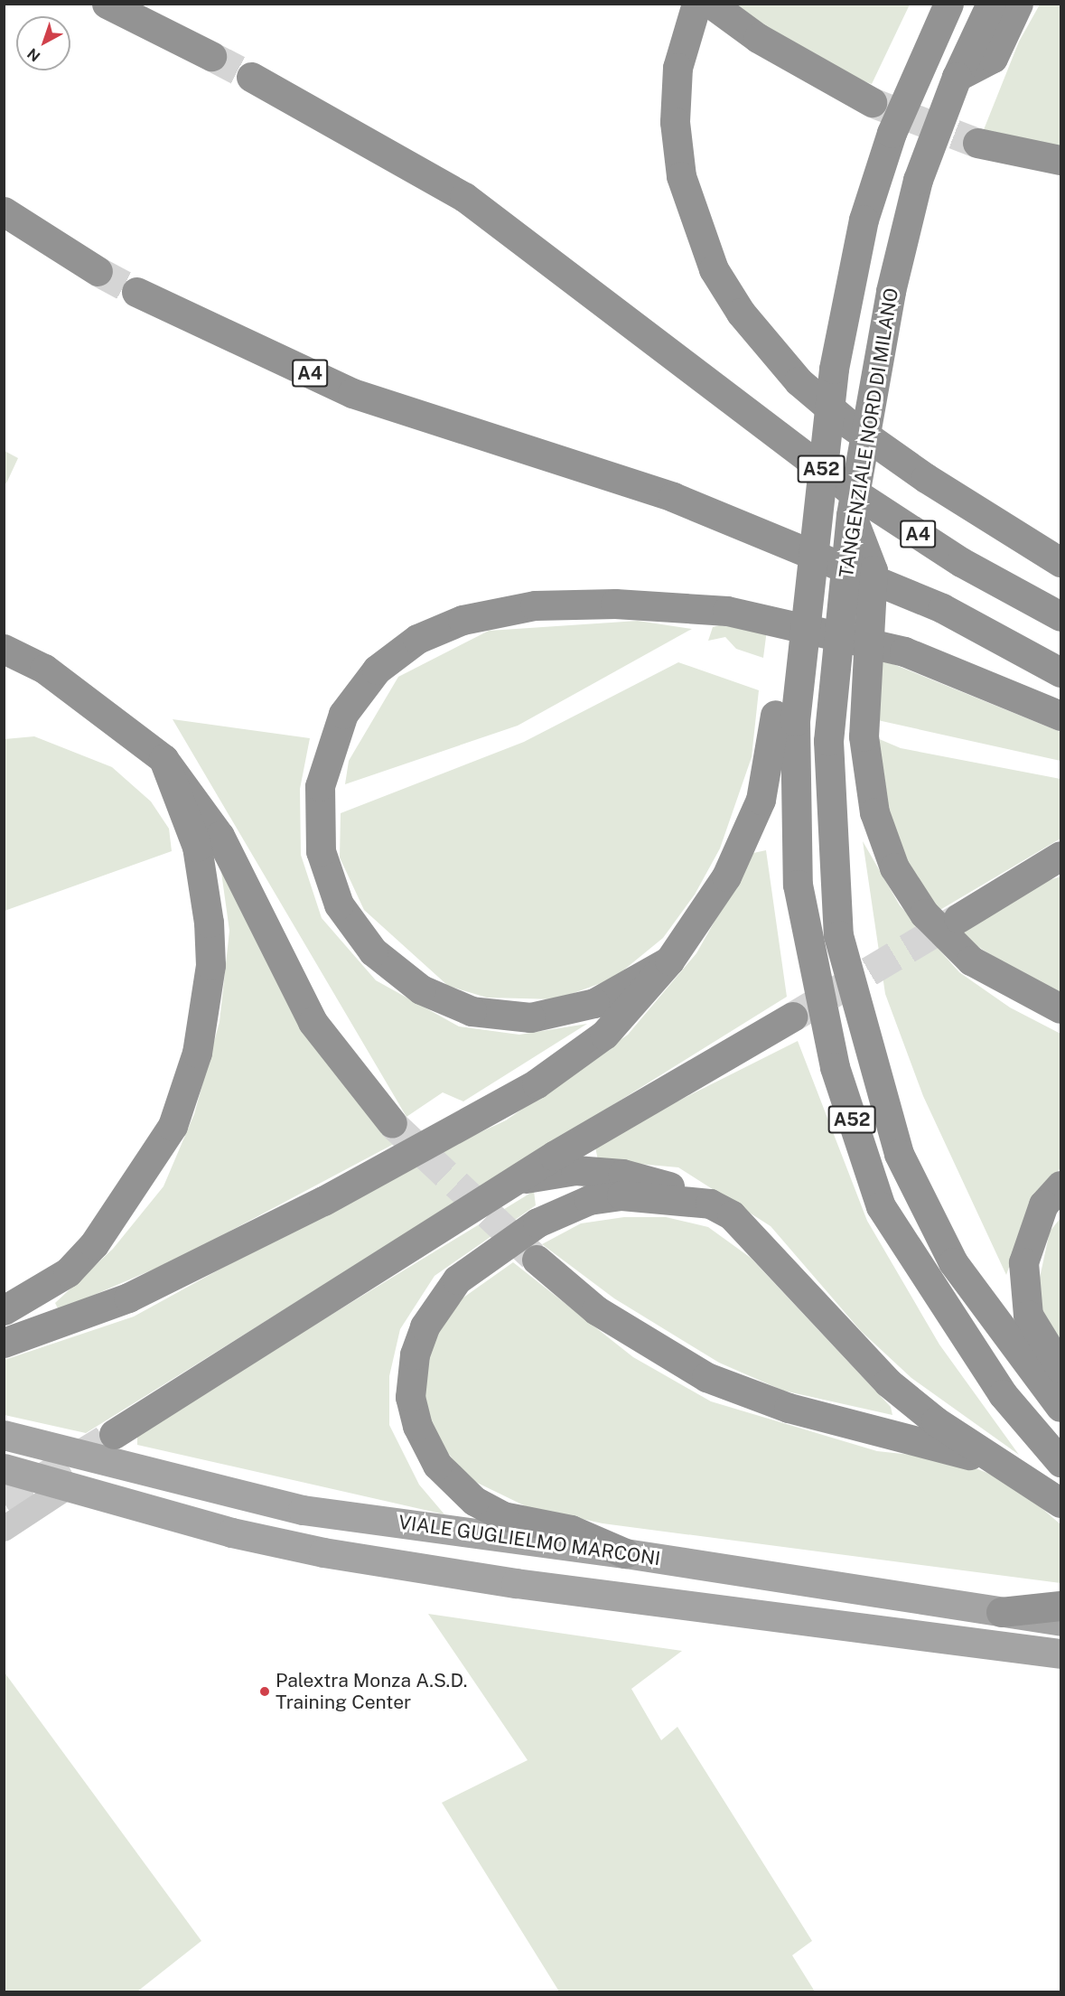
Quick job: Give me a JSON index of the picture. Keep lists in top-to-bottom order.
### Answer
{
  "streets": {
    "highway": ["A4", "TANGENZIALE NORD DI MILANO", "A52"],
    "main road": ["VIALE GUGLIELMO MARCONI"]
  },
  "places": ["Palextra Monza A.S.D. Training Center"],
  "north": "bottom left"
}
